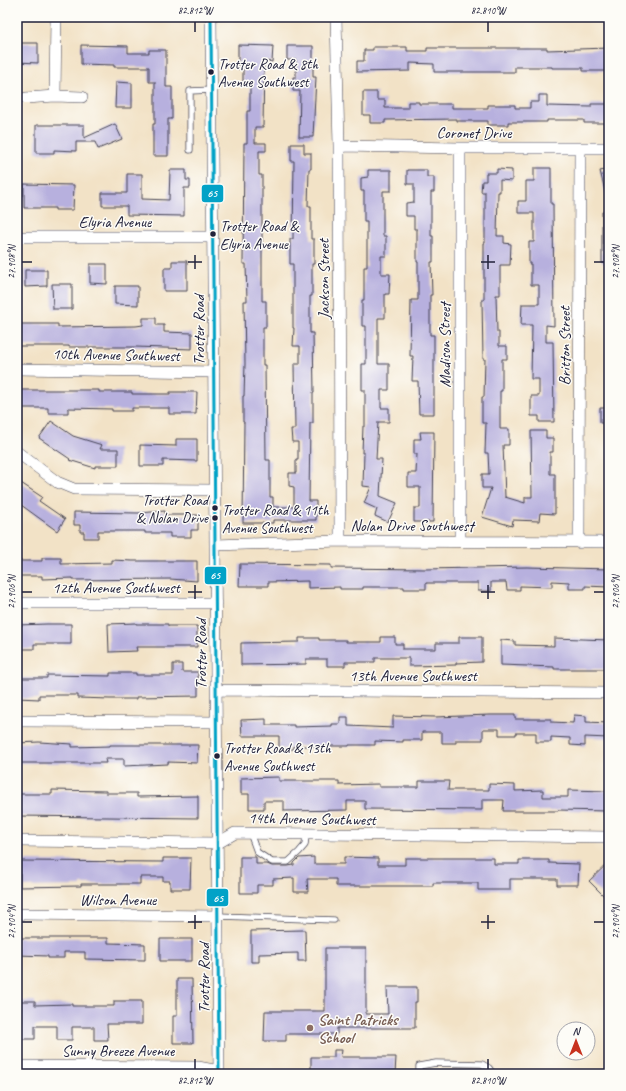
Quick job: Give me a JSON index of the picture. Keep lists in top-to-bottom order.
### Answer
{
  "streets": {
    "street": [
      "Coronet Drive",
      "Elyria Avenue",
      "Jackson Street",
      "Trotter Road",
      "Madison Street",
      "Britton Street",
      "10th Avenue Southwest",
      "Nolan Drive Southwest",
      "12th Avenue Southwest",
      "13th Avenue Southwest",
      "14th Avenue Southwest",
      "Wilson Avenue",
      "Sunny Breeze Avenue"
    ]
  },
  "crossings": [
    ["Coronet Drive", "Jackson Street"],
    ["Coronet Drive", "Madison Street"],
    ["Coronet Drive", "Britton Street"],
    ["Elyria Avenue", "Trotter Road"],
    ["Jackson Street", "Nolan Drive Southwest"],
    ["Trotter Road", "10th Avenue Southwest"],
    ["Trotter Road", "Nolan Drive Southwest"],
    ["Trotter Road", "12th Avenue Southwest"],
    ["Trotter Road", "13th Avenue Southwest"],
    ["Trotter Road", "14th Avenue Southwest"],
    ["Trotter Road", "Wilson Avenue"],
    ["Trotter Road", "Sunny Breeze Avenue"],
    ["Madison Street", "Nolan Drive Southwest"],
    ["Britton Street", "Nolan Drive Southwest"]
  ],
  "places": [
    "Trotter Road & 8th Avenue Southwest",
    "Trotter Road & Elyria Avenue",
    "Trotter Road & Nolan Drive",
    "Trotter Road & 11th Avenue Southwest",
    "Trotter Road & 13th Avenue Southwest",
    "Saint Patricks School"
  ],
  "lines": ["transit line 65"],
  "north": "top",
  "coordinates": [
    "82.812°W",
    "82.810°W",
    "27.908°N",
    "27.906°N",
    "27.904°N"
  ]
}
